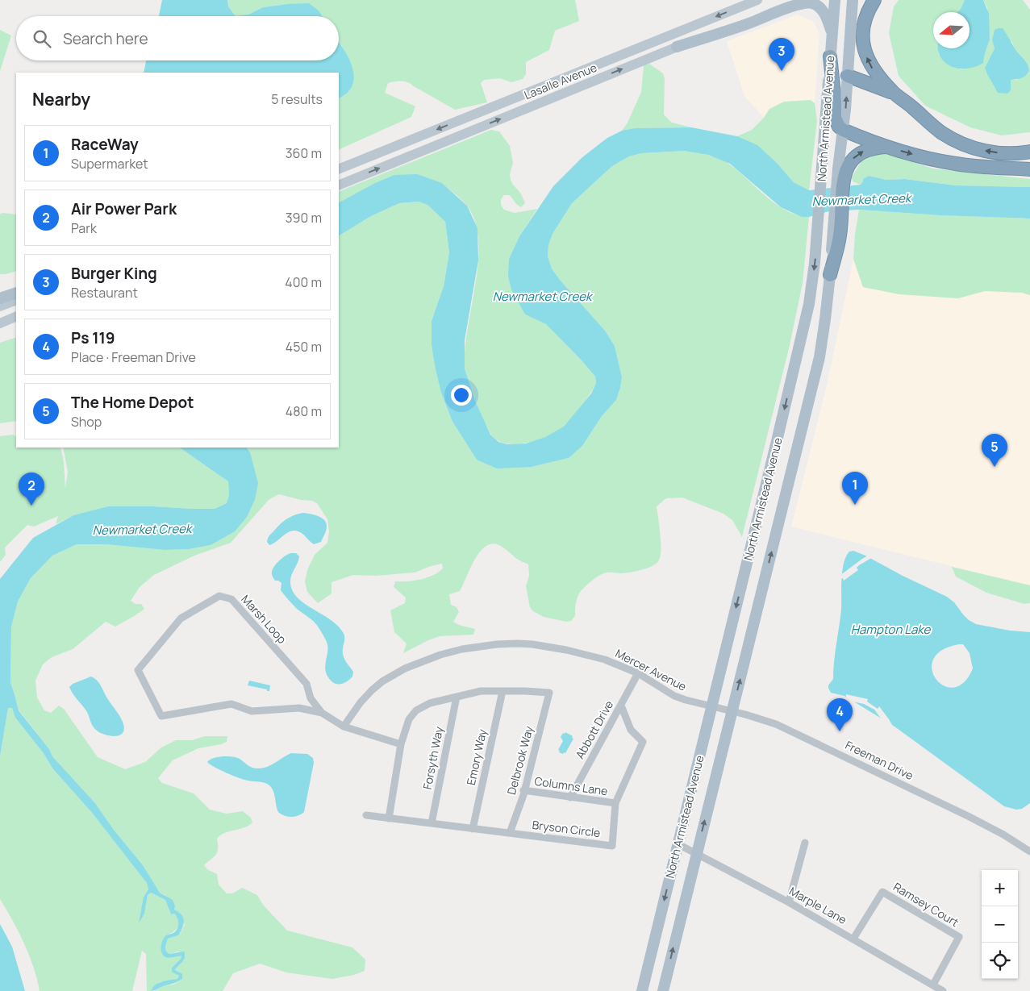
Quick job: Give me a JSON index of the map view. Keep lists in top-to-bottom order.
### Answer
{
  "streets": {
    "main road": ["Lasalle Avenue", "North Armistead Avenue"],
    "street": [
      "Marsh Loop",
      "Mercer Avenue",
      "Abbott Drive",
      "Emory Way",
      "Forsyth Way",
      "Delbrook Way",
      "Freeman Drive",
      "Columns Lane",
      "Bryson Circle",
      "Ramsey Court",
      "Marple Lane"
    ]
  },
  "crossings": [
    ["North Armistead Avenue", "Mercer Avenue"],
    ["North Armistead Avenue", "Freeman Drive"],
    ["North Armistead Avenue", "Marple Lane"],
    ["Marsh Loop", "Mercer Avenue"],
    ["Mercer Avenue", "Abbott Drive"],
    ["Mercer Avenue", "Freeman Drive"],
    ["Abbott Drive", "Columns Lane"],
    ["Abbott Drive", "Bryson Circle"],
    ["Emory Way", "Delbrook Way"],
    ["Emory Way", "Bryson Circle"],
    ["Forsyth Way", "Bryson Circle"],
    ["Delbrook Way", "Columns Lane"],
    ["Delbrook Way", "Bryson Circle"],
    ["Columns Lane", "Bryson Circle"],
    ["Ramsey Court", "Marple Lane"]
  ],
  "water": ["Newmarket Creek", "Hampton Lake"],
  "north": "left",
  "page": {
    "search": "Search here",
    "pins": [
      "3",
      "5",
      "1",
      "2",
      "4"
    ],
    "heading": ["Nearby", "5 results"],
    "list": [
      {
        "mark": "1",
        "name": "RaceWay",
        "note": "Supermarket",
        "value": "360 m"
      },
      {
        "mark": "2",
        "name": "Air Power Park",
        "note": "Park",
        "value": "390 m"
      },
      {
        "mark": "3",
        "name": "Burger King",
        "note": "Restaurant",
        "value": "400 m"
      },
      {
        "mark": "4",
        "name": "Ps 119",
        "note": "Place · Freeman Drive",
        "value": "450 m"
      },
      {
        "mark": "5",
        "name": "The Home Depot",
        "note": "Shop",
        "value": "480 m"
      }
    ],
    "map_buttons": ["+", "−"]
  }
}
